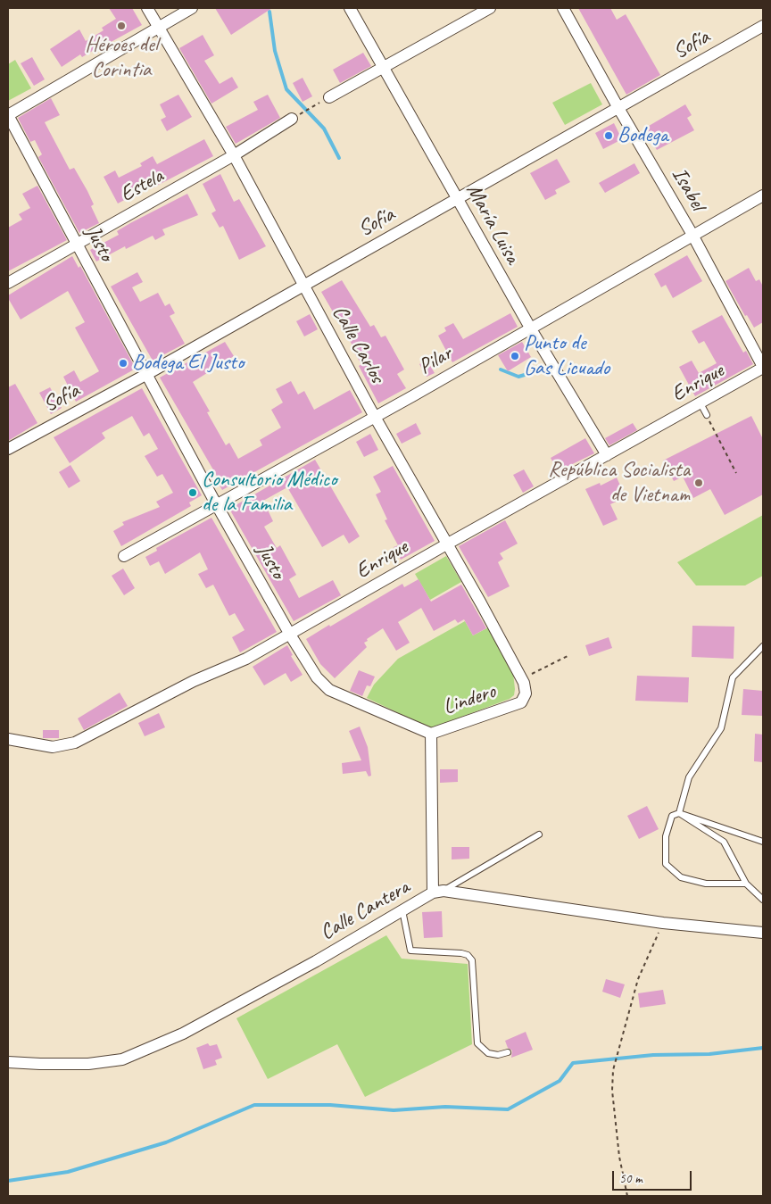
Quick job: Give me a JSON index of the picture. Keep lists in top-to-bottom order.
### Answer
{
  "streets": {
    "street": [
      "Sofía",
      "Estela",
      "Isabel",
      "María Luisa",
      "Justo",
      "Calle Carlos",
      "Pilar",
      "Enrique",
      "Lindero",
      "Calle Cantera"
    ]
  },
  "crossings": [
    ["Sofía", "Isabel"],
    ["Sofía", "María Luisa"],
    ["Sofía", "Justo"],
    ["Sofía", "Calle Carlos"],
    ["Estela", "Justo"],
    ["Estela", "Calle Carlos"],
    ["Isabel", "Pilar"],
    ["Isabel", "Enrique"],
    ["María Luisa", "Pilar"],
    ["María Luisa", "Enrique"],
    ["Justo", "Pilar"],
    ["Justo", "Enrique"],
    ["Justo", "Lindero"],
    ["Calle Carlos", "Pilar"],
    ["Calle Carlos", "Enrique"],
    ["Calle Carlos", "Lindero"]
  ],
  "places": [
    "Héroes del Corintia",
    "Bodega",
    "Punto de Gas Licuado",
    "Bodega El Justo",
    "República Socialista de Vietnam",
    "Consultorio Médico de la Familia"
  ],
  "scale_bar": "50 m"
}
